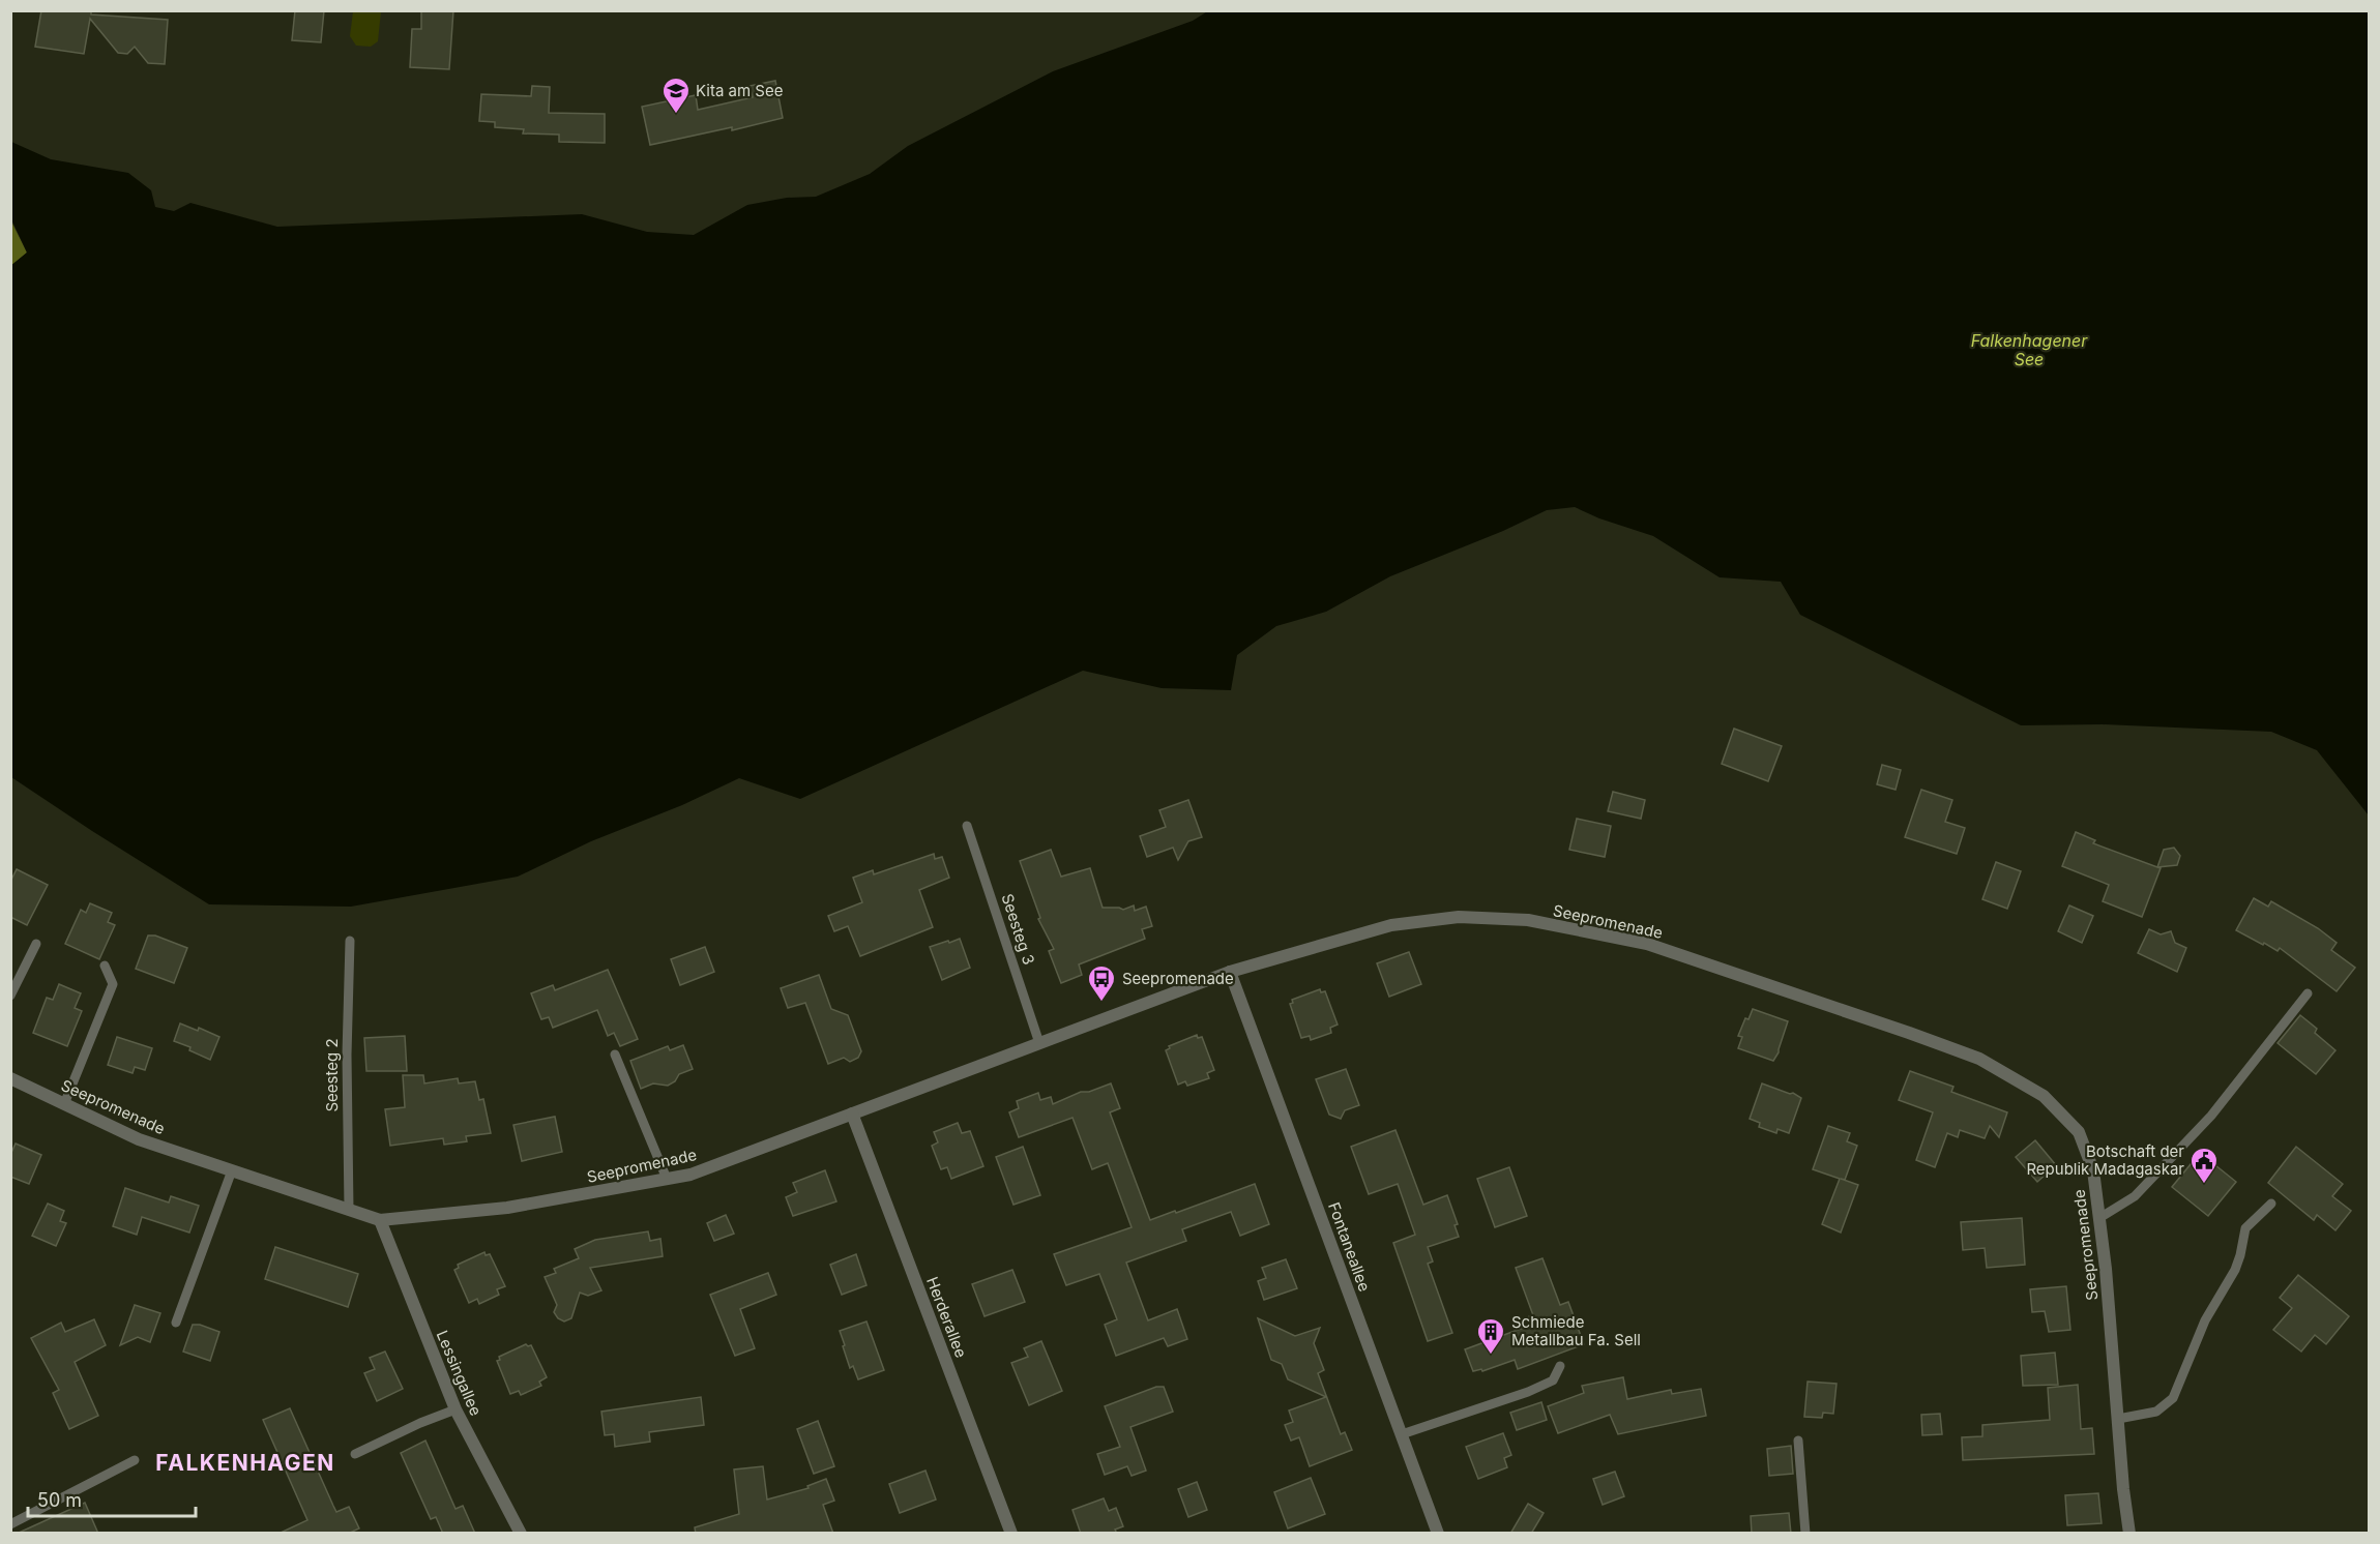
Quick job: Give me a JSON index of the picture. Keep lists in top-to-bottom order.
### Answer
{
  "streets": {
    "street": [
      "Seepromenade",
      "Fontaneallee",
      "Herderallee",
      "Lessingallee"
    ],
    "lane": ["Seesteg 3", "Seesteg 2"]
  },
  "crossings": [
    ["Seepromenade", "Seesteg 3"],
    ["Seepromenade", "Seesteg 2"],
    ["Seepromenade", "Fontaneallee"],
    ["Seepromenade", "Herderallee"],
    ["Seepromenade", "Lessingallee"]
  ],
  "districts": ["FALKENHAGEN"],
  "water": ["Falkenhagener See"],
  "places": {
    "school or university": ["Kita am See"],
    "bus stop": ["Seepromenade"],
    "public building": ["Botschaft der Republik Madagaskar"],
    "building": ["Schmiede Metallbau Fa. Sell"]
  },
  "scale_bar": "50 m"
}
